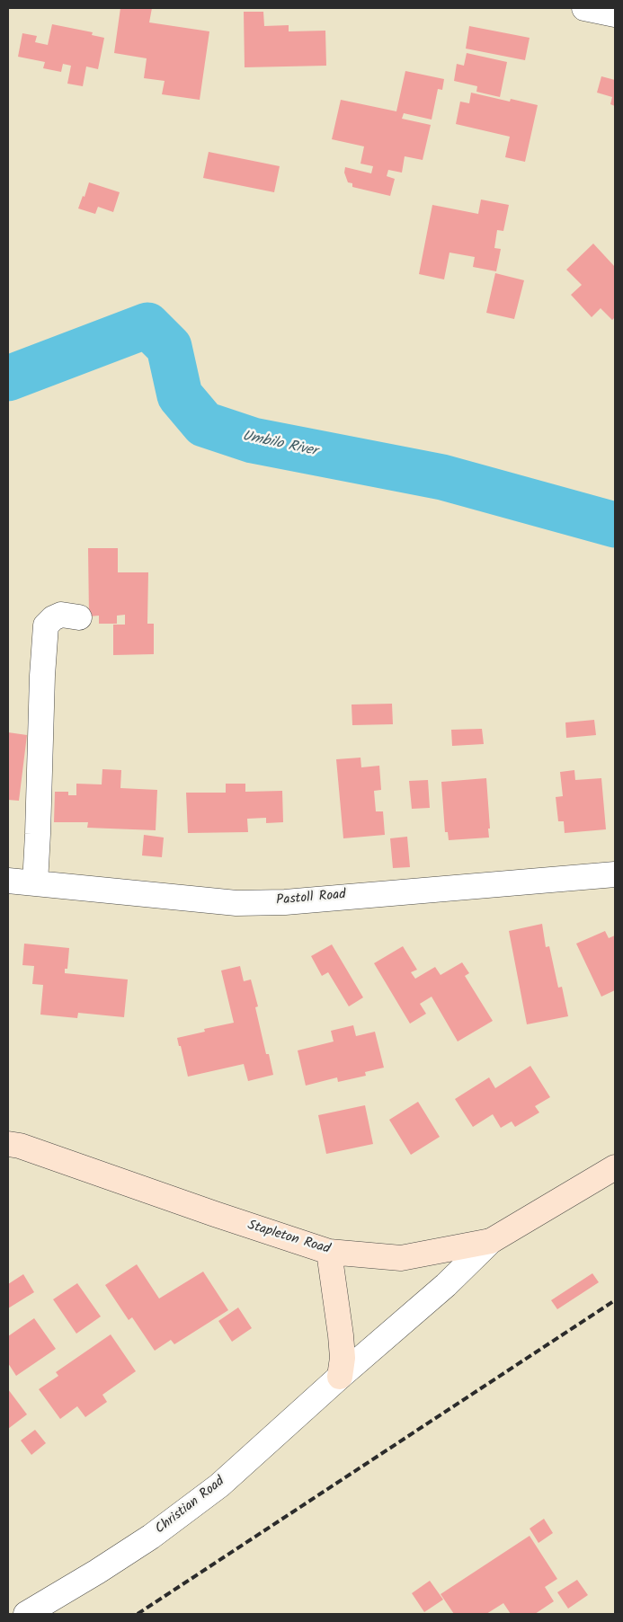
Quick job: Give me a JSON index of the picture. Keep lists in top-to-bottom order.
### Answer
{
  "streets": {
    "main road": ["Stapleton Road"],
    "street": ["Pastoll Road", "Christian Road"]
  },
  "crossings": [
    ["Stapleton Road", "Christian Road"]
  ],
  "water": ["Umbilo River"]
}
